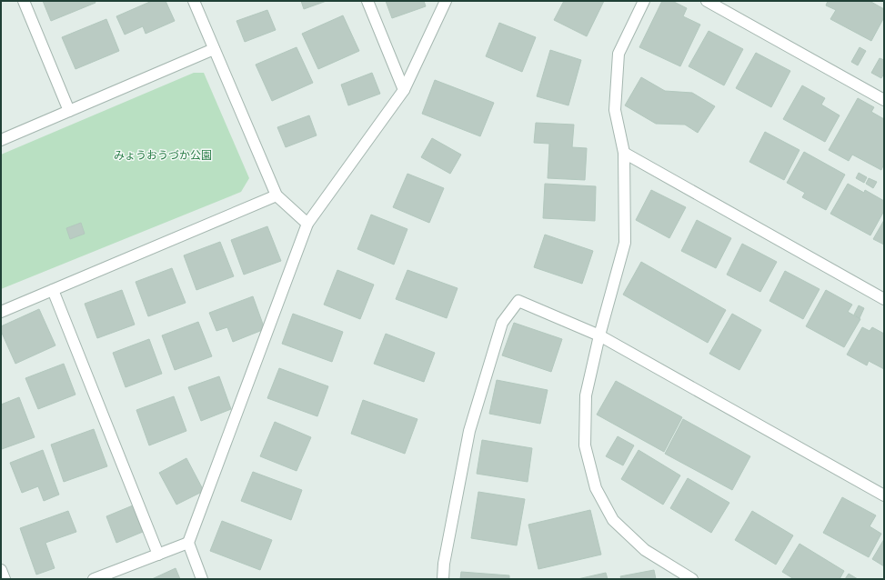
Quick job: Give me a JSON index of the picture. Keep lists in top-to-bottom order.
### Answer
{
  "parks": ["みょうおうづか公園"]
}
